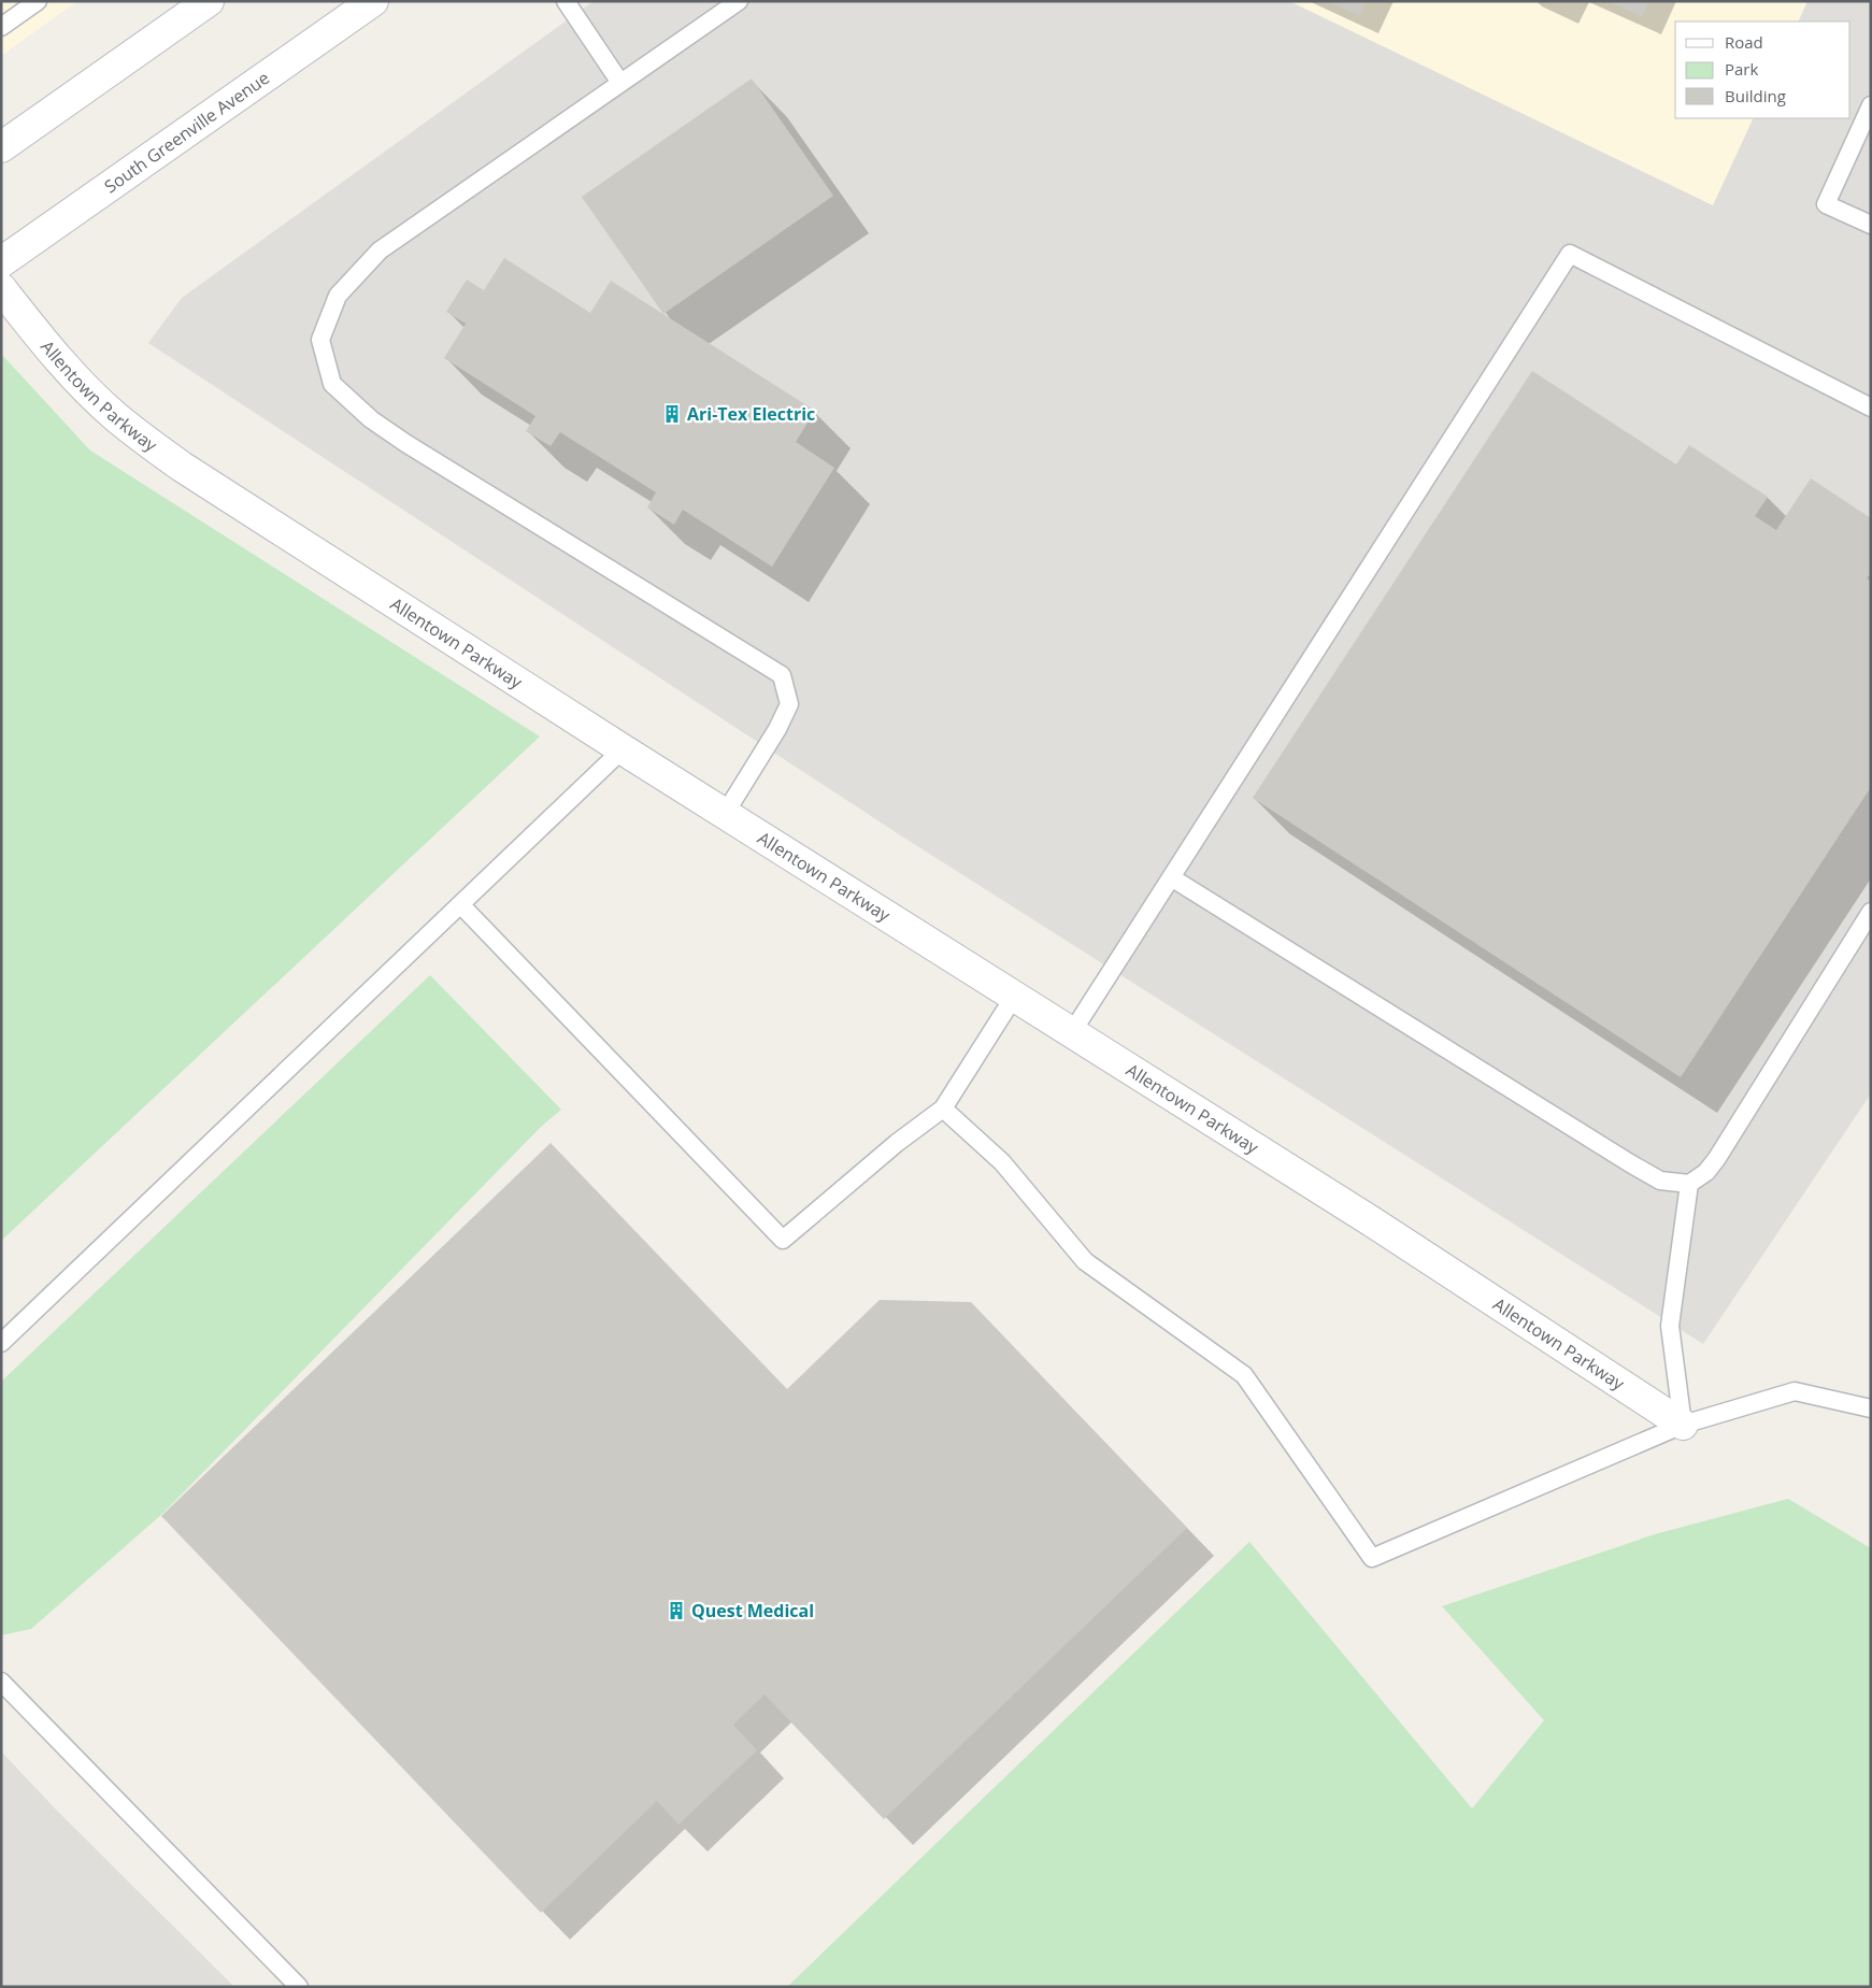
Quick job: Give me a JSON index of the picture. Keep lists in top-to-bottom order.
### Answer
{
  "streets": {
    "street": ["South Greenville Avenue", "Allentown Parkway"]
  },
  "places": {
    "building": ["Ari-Tex Electric", "Quest Medical"]
  },
  "legend": ["Road", "Park", "Building"]
}
